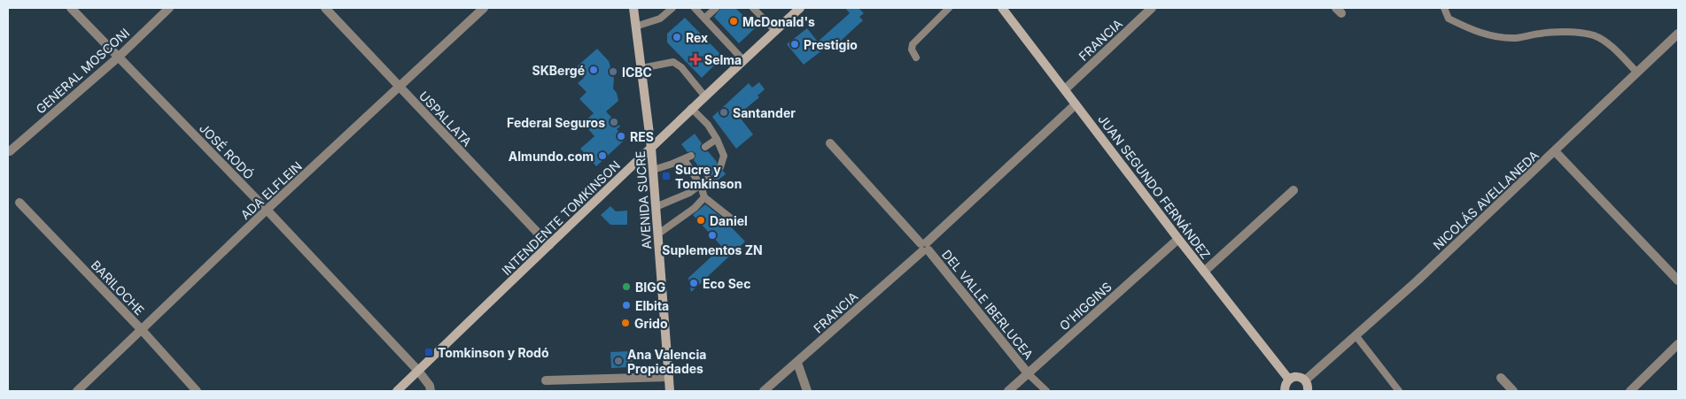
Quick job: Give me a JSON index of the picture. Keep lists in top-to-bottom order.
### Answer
{
  "streets": {
    "main road": ["JUAN SEGUNDO FERNÁNDEZ", "AVENIDA SUCRE", "INTENDENTE TOMKINSON"],
    "street": [
      "FRANCIA",
      "GENERAL MOSCONI",
      "USPALLATA",
      "JOSÉ RODÓ",
      "ADA ELFLEIN",
      "NICOLÁS AVELLANEDA",
      "BARILOCHE",
      "DEL VALLE IBERLUCEA",
      "O'HIGGINS"
    ]
  },
  "crossings": [
    ["FRANCIA", "JUAN SEGUNDO FERNÁNDEZ"],
    ["FRANCIA", "DEL VALLE IBERLUCEA"],
    ["GENERAL MOSCONI", "JOSÉ RODÓ"],
    ["USPALLATA", "ADA ELFLEIN"],
    ["USPALLATA", "INTENDENTE TOMKINSON"],
    ["JOSÉ RODÓ", "ADA ELFLEIN"],
    ["JOSÉ RODÓ", "INTENDENTE TOMKINSON"],
    ["JUAN SEGUNDO FERNÁNDEZ", "O'HIGGINS"],
    ["ADA ELFLEIN", "BARILOCHE"],
    ["AVENIDA SUCRE", "INTENDENTE TOMKINSON"],
    ["DEL VALLE IBERLUCEA", "O'HIGGINS"]
  ],
  "places": {
    "other": [
      "McDonald's",
      "Rex",
      "Prestigio",
      "SKBergé",
      "ICBC",
      "Santander",
      "Federal Seguros",
      "RES",
      "Almundo.com",
      "Daniel",
      "Suplementos ZN",
      "Eco Sec",
      "BIGG",
      "Elbita",
      "Grido",
      "Ana Valencia Propiedades"
    ],
    "health": ["Selma"],
    "transit": ["Sucre y Tomkinson", "Tomkinson y Rodó"]
  }
}
